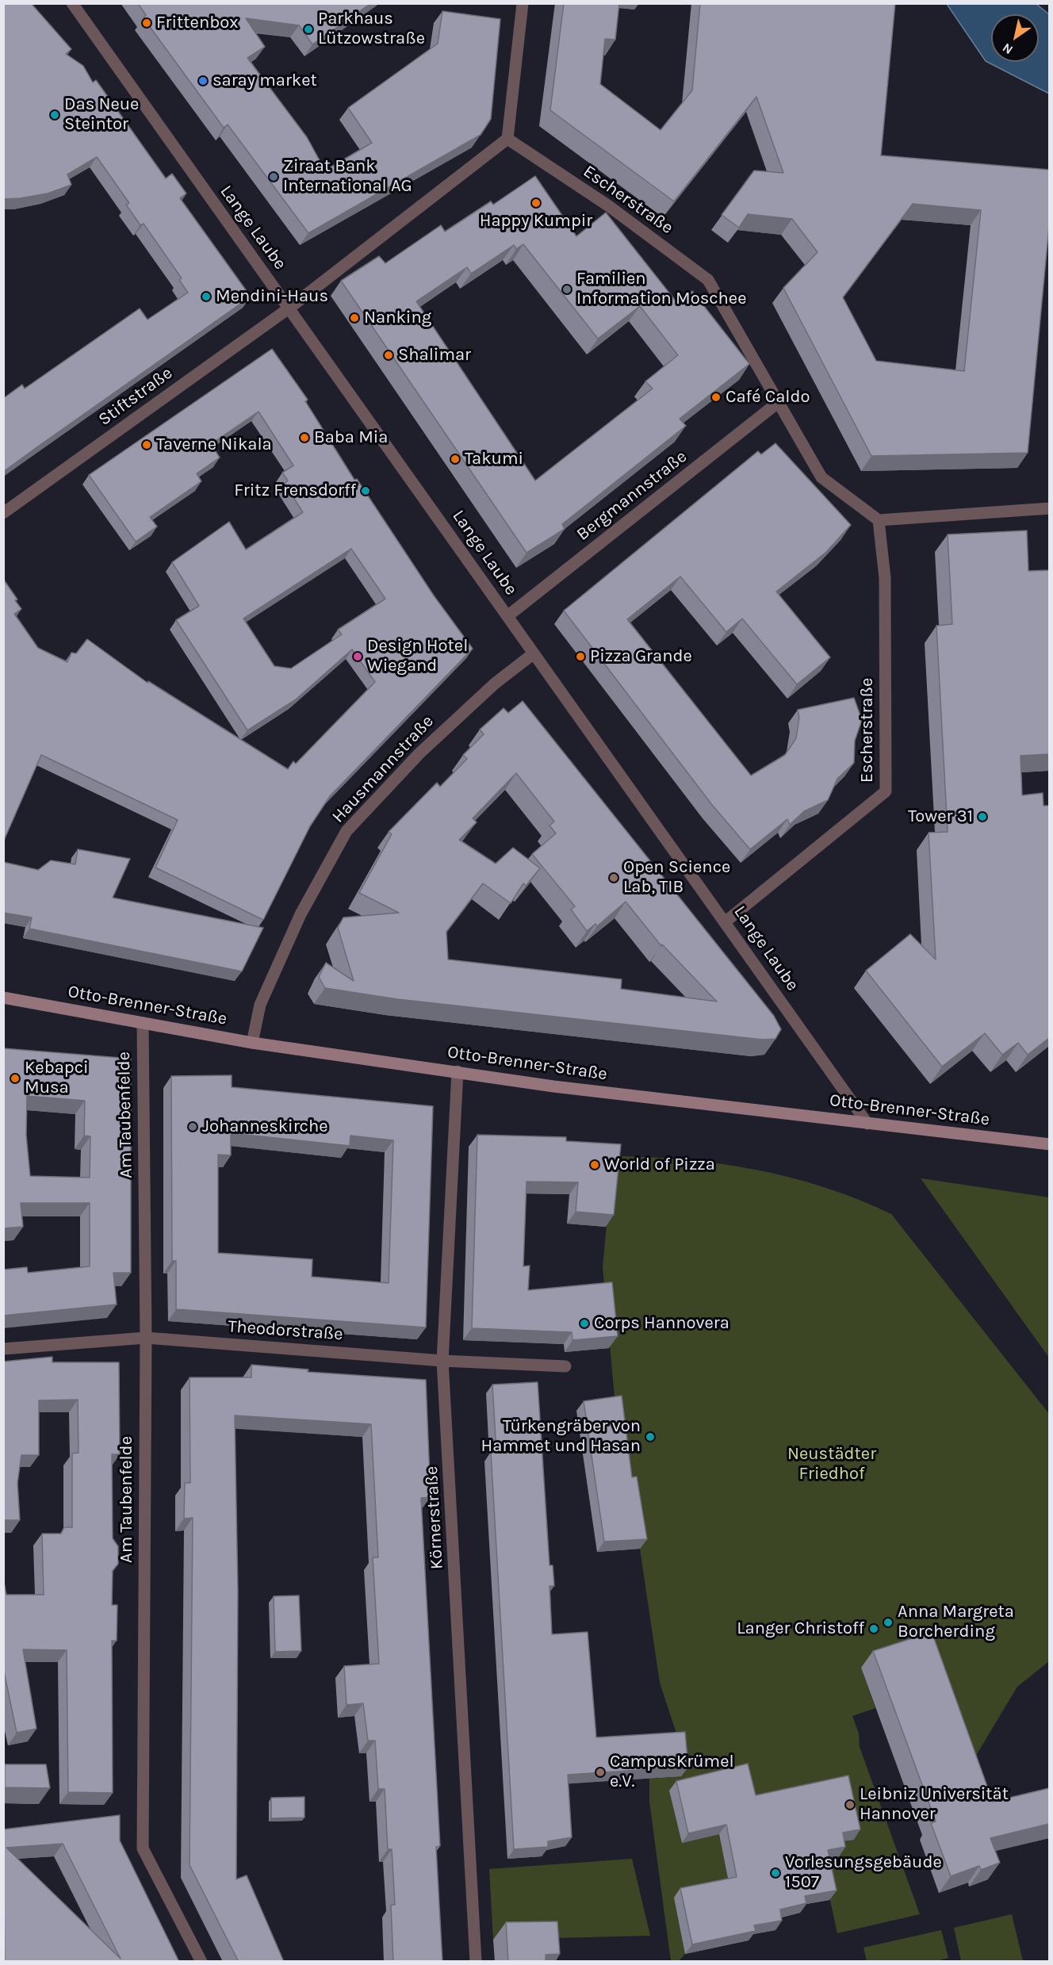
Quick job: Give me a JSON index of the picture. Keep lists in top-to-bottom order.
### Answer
{
  "streets": {
    "street": [
      "Escherstraße",
      "Lange Laube",
      "Stiftstraße",
      "Bergmannstraße",
      "Hausmannstraße",
      "Otto-Brenner-Straße",
      "Am Taubenfelde",
      "Theodorstraße",
      "Körnerstraße"
    ]
  },
  "crossings": [
    ["Escherstraße", "Lange Laube"],
    ["Escherstraße", "Bergmannstraße"],
    ["Lange Laube", "Stiftstraße"],
    ["Lange Laube", "Bergmannstraße"],
    ["Lange Laube", "Hausmannstraße"],
    ["Lange Laube", "Otto-Brenner-Straße"],
    ["Hausmannstraße", "Otto-Brenner-Straße"],
    ["Otto-Brenner-Straße", "Am Taubenfelde"],
    ["Otto-Brenner-Straße", "Körnerstraße"],
    ["Am Taubenfelde", "Theodorstraße"],
    ["Theodorstraße", "Körnerstraße"]
  ],
  "parks": ["Neustädter Friedhof"],
  "places": [
    "Frittenbox",
    "Parkhaus Lützowstraße",
    "saray market",
    "Das Neue Steintor",
    "Ziraat Bank International AG",
    "Happy Kumpir",
    "Familien Information Moschee",
    "Mendini-Haus",
    "Nanking",
    "Shalimar",
    "Café Caldo",
    "Baba Mia",
    "Taverne Nikala",
    "Takumi",
    "Fritz Frensdorff",
    "Design Hotel Wiegand",
    "Pizza Grande",
    "Tower 31",
    "Open Science Lab, TIB",
    "Kebapci Musa",
    "Johanneskirche",
    "World of Pizza",
    "Corps Hannovera",
    "Türkengräber von Hammet und Hasan",
    "Anna Margreta Borcherding",
    "Langer Christoff",
    "CampusKrümel e.V.",
    "Leibniz Universität Hannover",
    "Vorlesungsgebäude 1507"
  ],
  "north": "bottom left"
}
